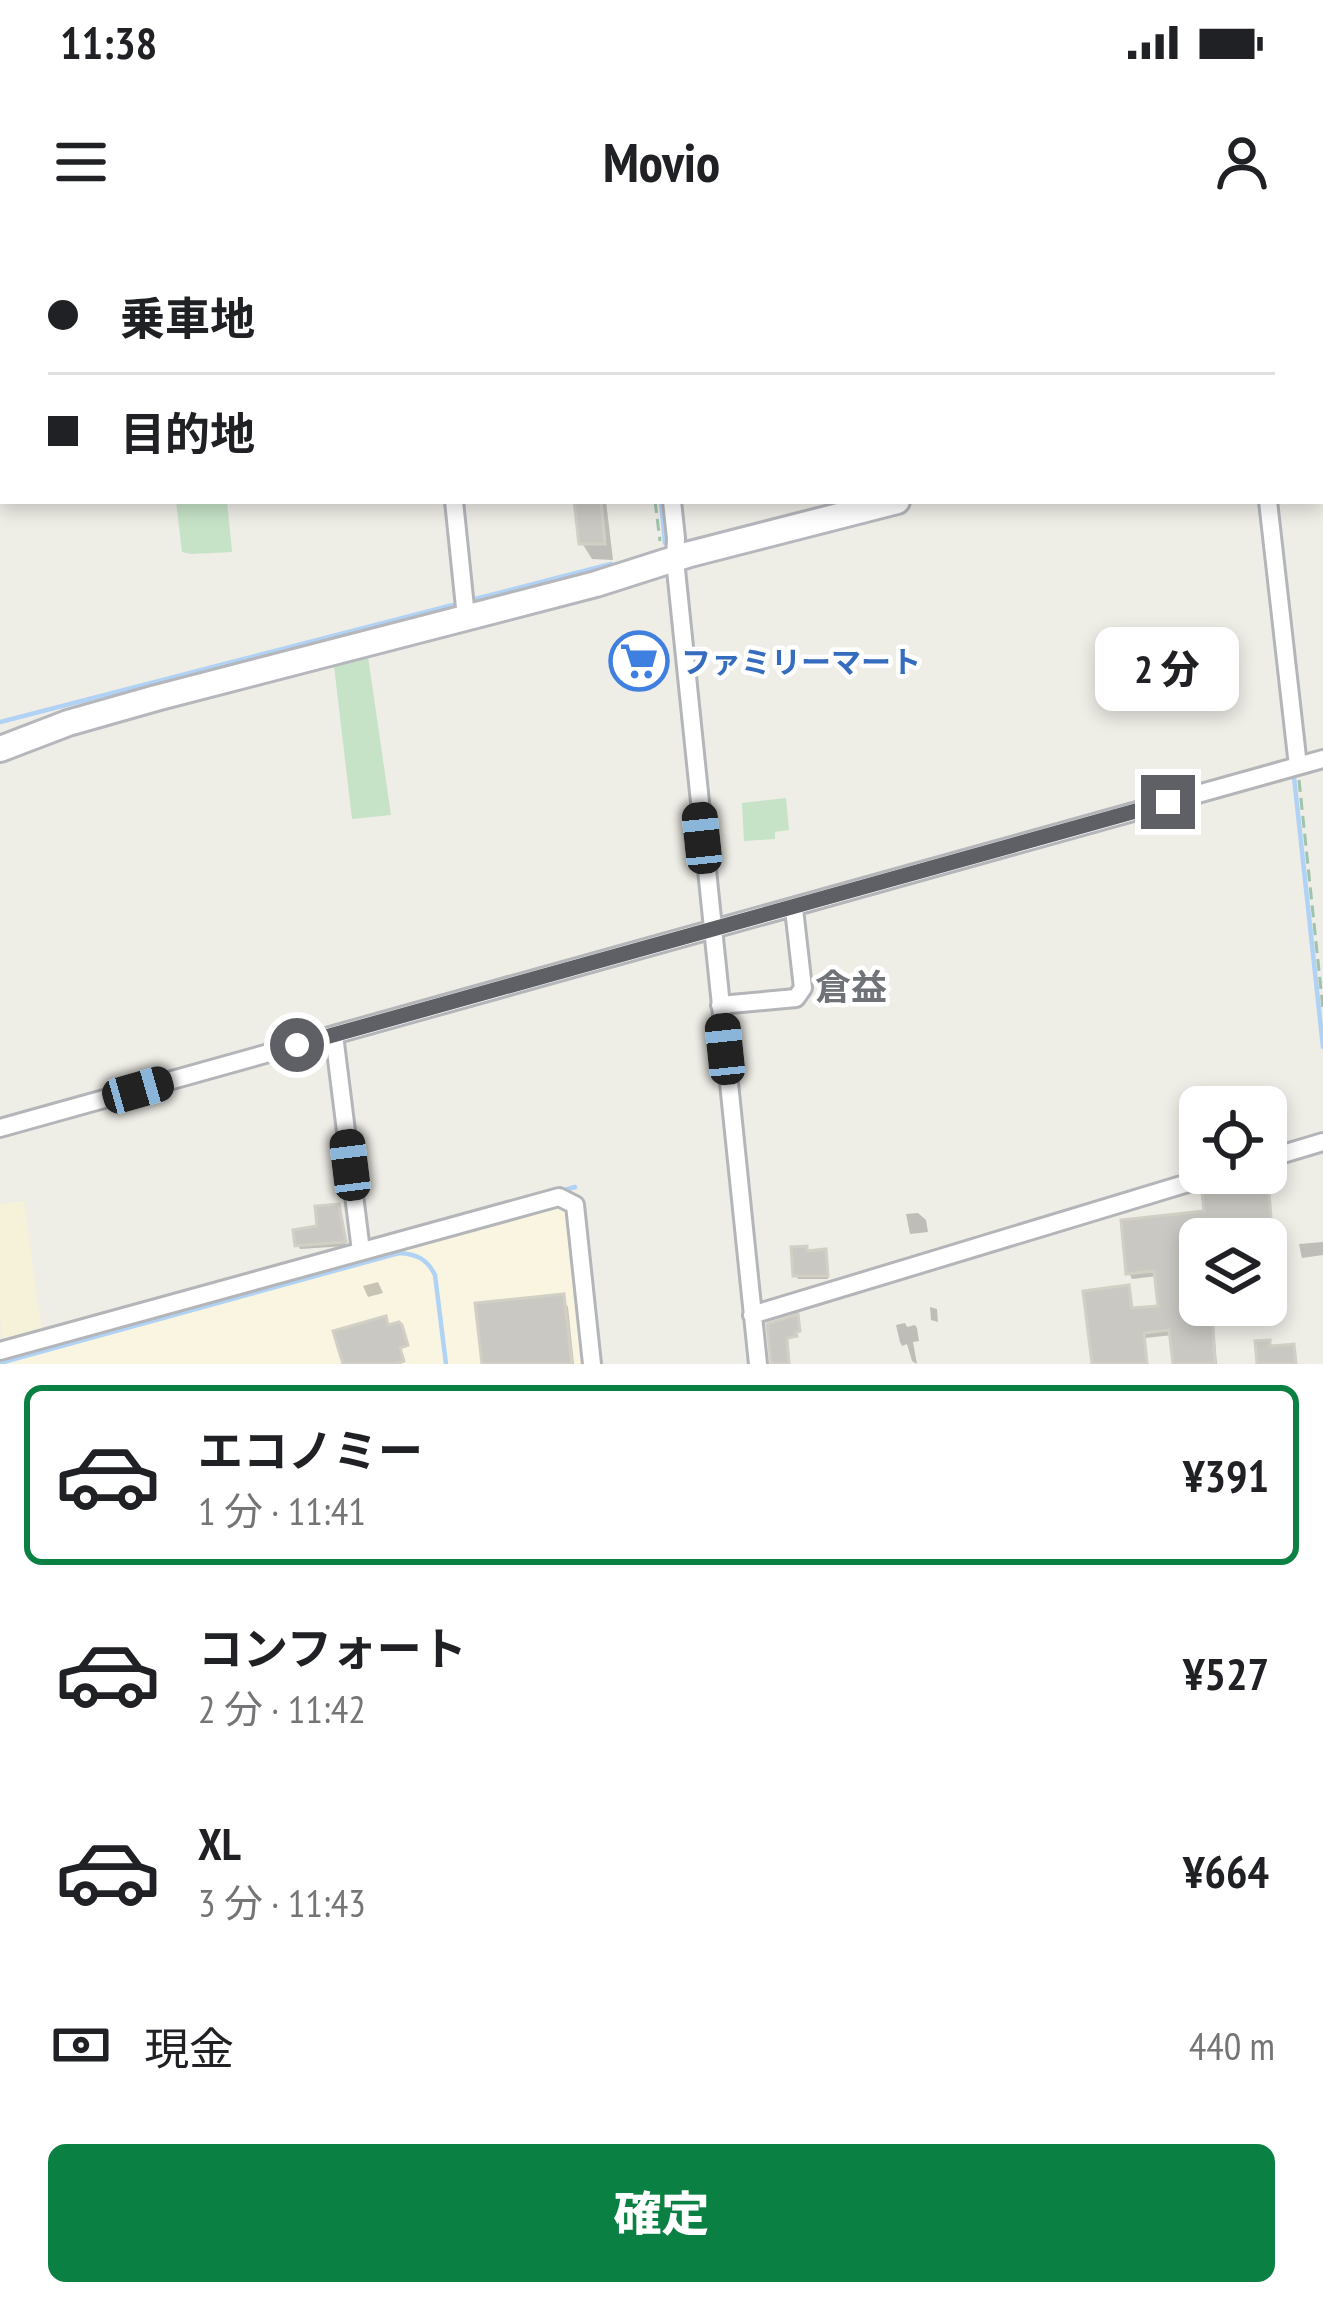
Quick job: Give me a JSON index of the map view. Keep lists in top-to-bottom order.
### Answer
{
  "districts": ["倉益"],
  "places": {
    "supermarket": ["ファミリーマート"]
  },
  "page": {
    "status": "11:38",
    "header": "Movio",
    "banner": ["乗車地", "目的地"],
    "bubble": "2 分",
    "list": [
      {
        "name": "エコノミー",
        "note": "1 分 · 11:41",
        "value": "¥391"
      },
      {
        "name": "コンフォート",
        "note": "2 分 · 11:42",
        "value": "¥527"
      },
      {
        "name": "XL",
        "note": "3 分 · 11:43",
        "value": "¥664"
      }
    ],
    "pay": ["現金", "440 m"],
    "buttons": "確定"
  }
}
